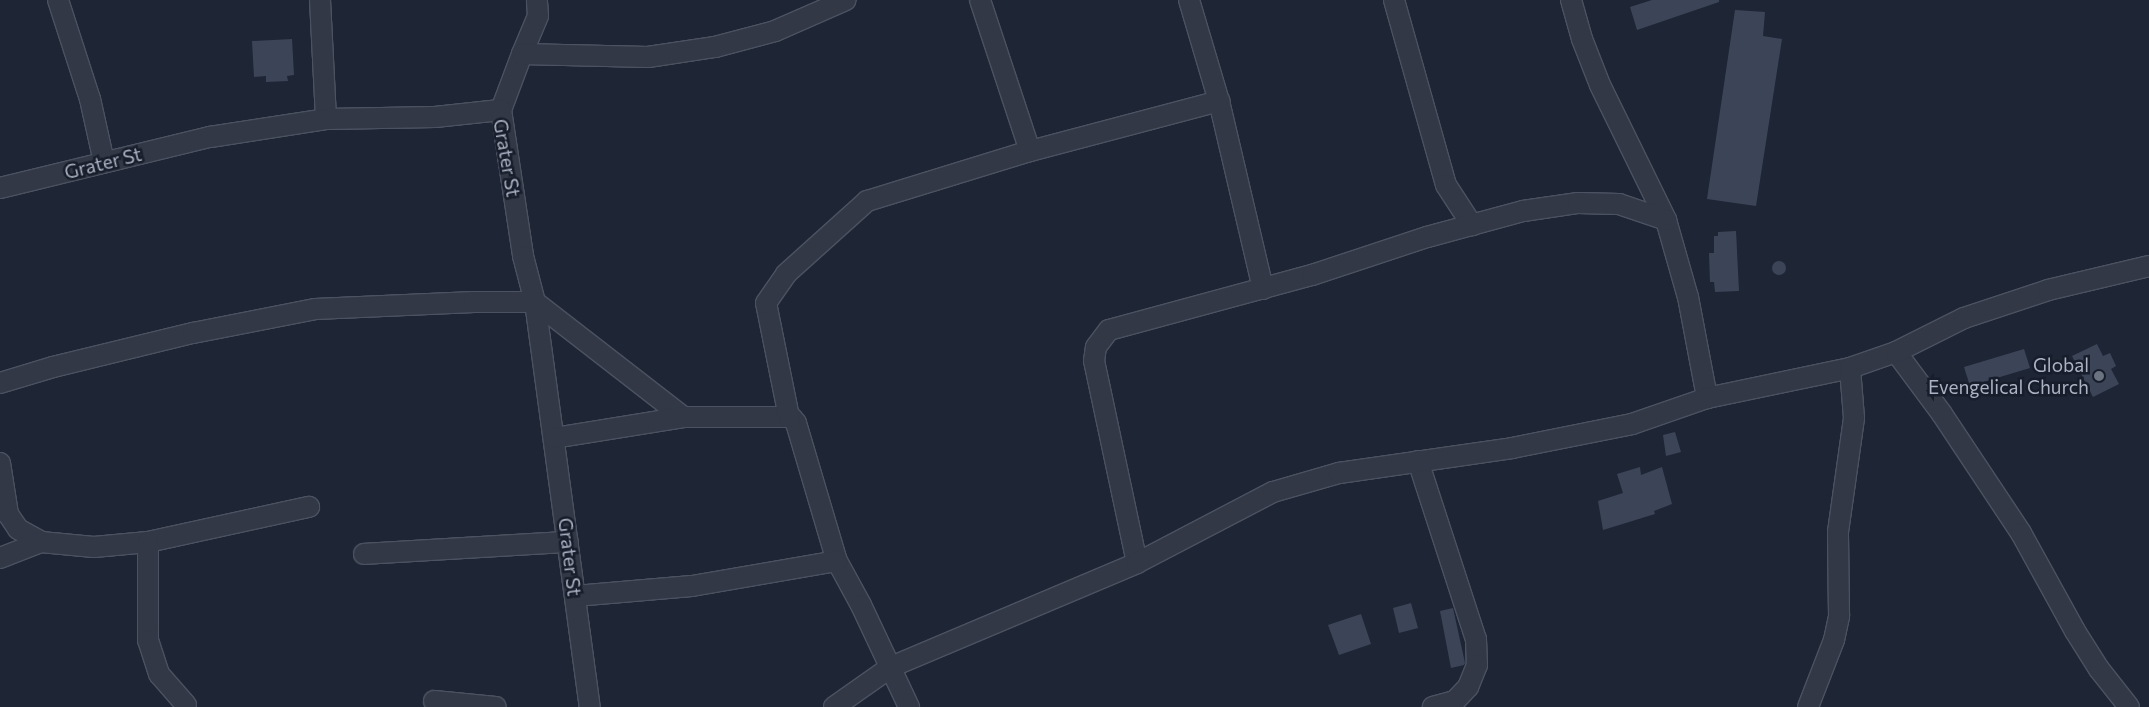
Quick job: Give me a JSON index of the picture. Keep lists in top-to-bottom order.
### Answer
{
  "streets": {
    "street": ["Grater St"]
  },
  "places": ["Global Evengelical Church"]
}
